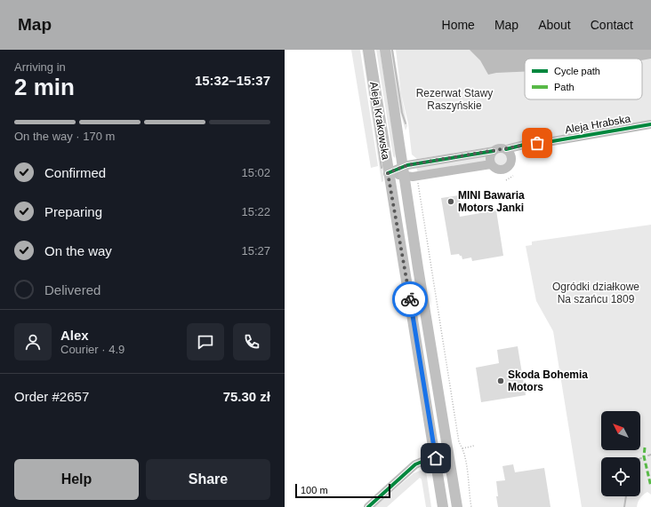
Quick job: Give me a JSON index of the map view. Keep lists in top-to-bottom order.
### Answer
{
  "streets": {
    "main road": ["Aleja Krakowska"],
    "street": ["Aleja Hrabska"]
  },
  "parks": ["Rezerwat Stawy Raszyńskie", "Ogródki działkowe Na szańcu 1809"],
  "places": ["MINI Bawaria Motors Janki", "Skoda Bohemia Motors"],
  "legend": ["Cycle path", "Path"],
  "scale_bar": "100 m",
  "north": "top left",
  "page": {
    "header": "Map",
    "nav": [
      "Home",
      "Map",
      "About",
      "Contact"
    ],
    "heading": ["2 min", "Arriving in", "15:32–15:37"],
    "panel": [
      "Alex",
      "Courier · 4.9",
      "Order #2657",
      "75.30 zł"
    ],
    "bar": "On the way · 170 m",
    "list": [
      ["Confirmed", "15:02"],
      ["Preparing", "15:22"],
      ["On the way", "15:27"],
      "Delivered"
    ],
    "buttons": ["Help", "Share"],
    "scale": "100 m"
  }
}
